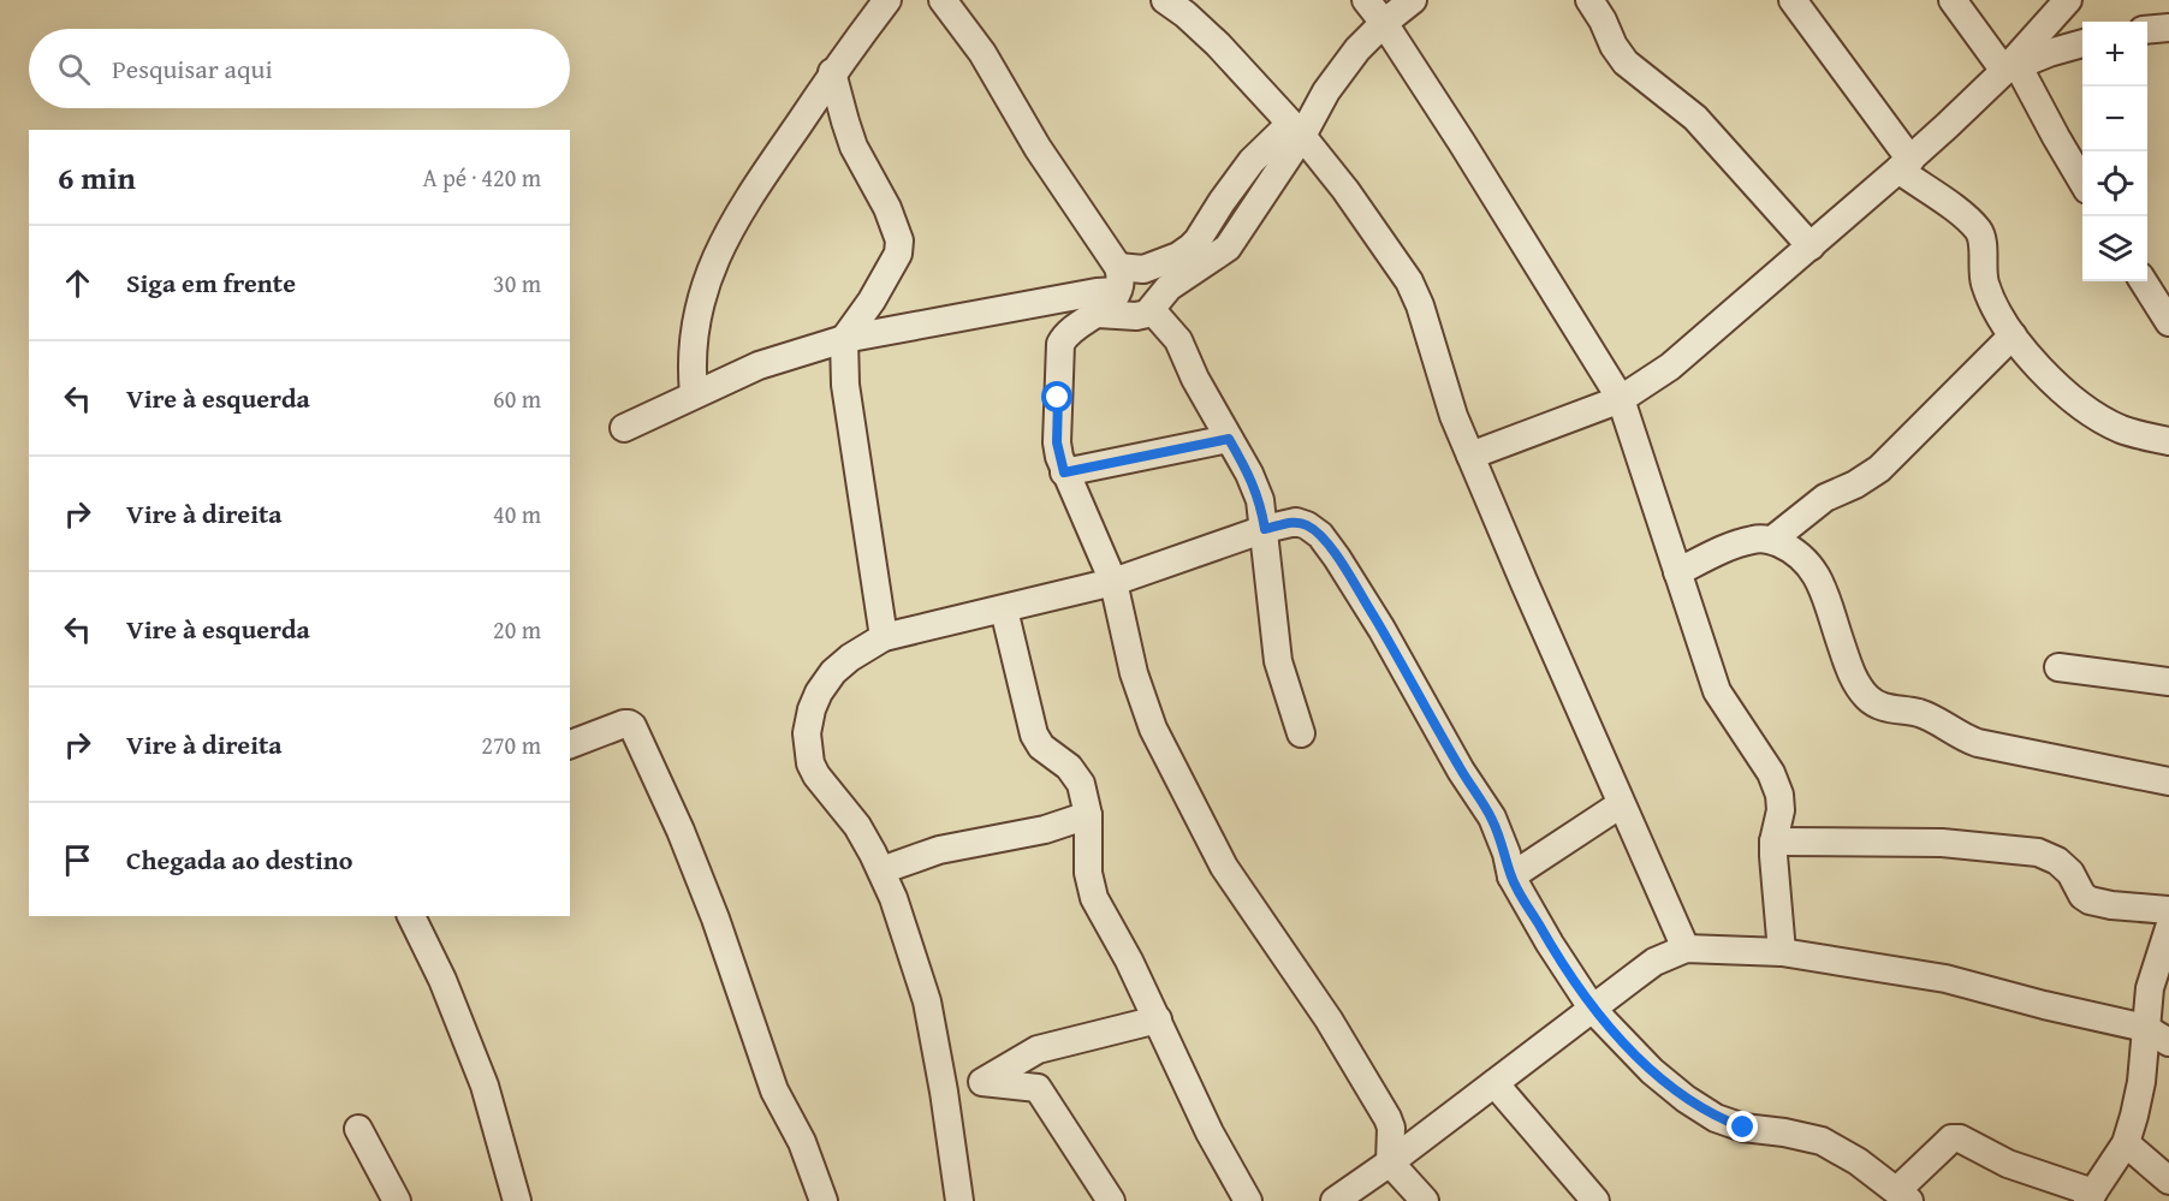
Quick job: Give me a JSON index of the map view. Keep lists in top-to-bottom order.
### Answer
{
  "page": {
    "map_buttons": ["+", "−"],
    "search": "Pesquisar aqui",
    "heading": ["6 min", "A pé · 420 m"],
    "list": [
      ["Siga em frente", "30 m"],
      ["Vire à esquerda", "60 m"],
      ["Vire à direita", "40 m"],
      ["Vire à esquerda", "20 m"],
      ["Vire à direita", "270 m"],
      "Chegada ao destino"
    ]
  }
}
